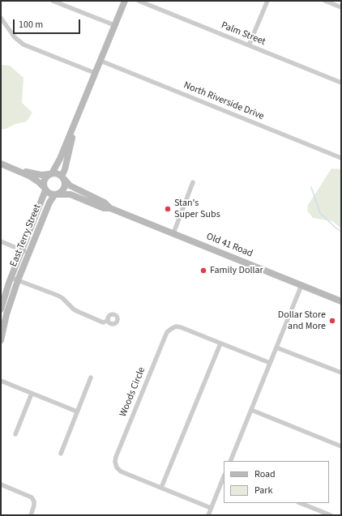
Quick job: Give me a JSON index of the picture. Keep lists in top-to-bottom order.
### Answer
{
  "streets": {
    "street": [
      "Palm Street",
      "North Riverside Drive",
      "East Terry Street",
      "Old 41 Road",
      "Woods Circle"
    ]
  },
  "crossings": [
    ["East Terry Street", "Old 41 Road"]
  ],
  "places": ["Stan's Super Subs", "Family Dollar", "Dollar Store and More"],
  "legend": ["Road", "Park"],
  "scale_bar": "100 m"
}
